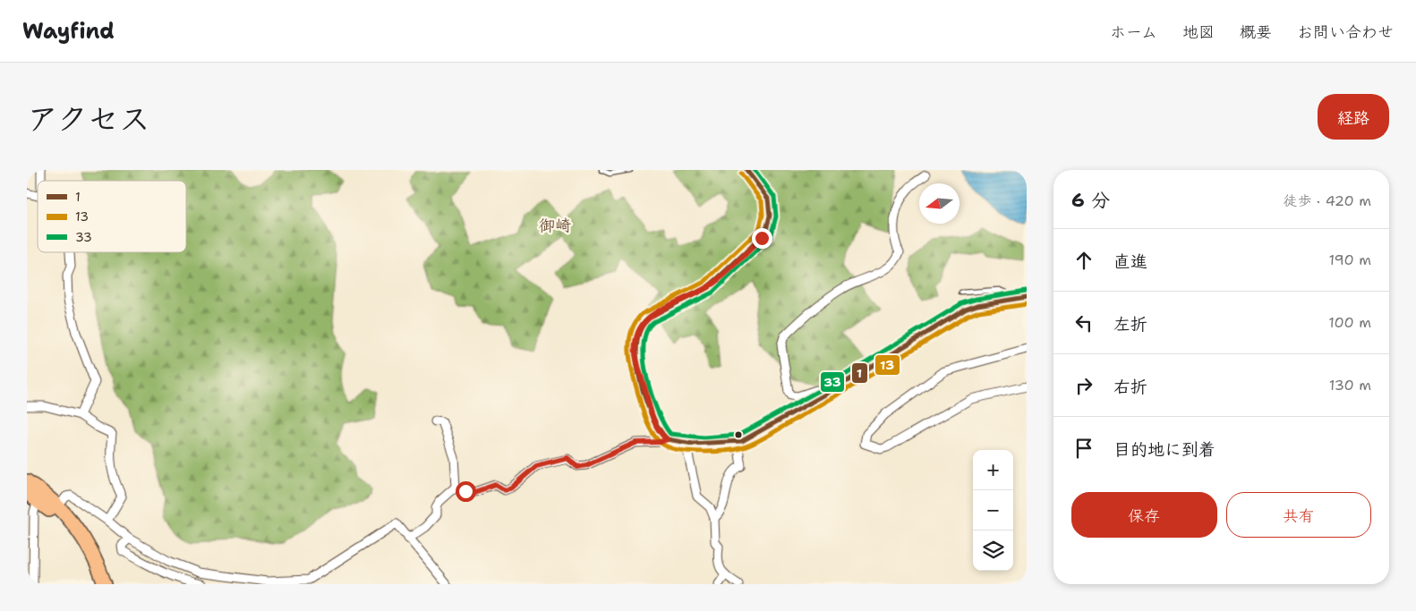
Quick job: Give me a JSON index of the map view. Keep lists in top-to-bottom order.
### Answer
{
  "districts": ["御崎"],
  "lines": ["transit line 1", "transit line 33", "transit line 13"],
  "legend": ["1", "13", "33"],
  "north": "left",
  "page": {
    "header": "Wayfind",
    "nav": [
      "ホーム",
      "地図",
      "概要",
      "お問い合わせ"
    ],
    "title": "アクセス",
    "buttons": [
      "経路",
      ["保存", "共有"]
    ],
    "heading": ["6 分", "徒歩 · 420 m"],
    "list": [
      ["直進", "190 m"],
      ["左折", "100 m"],
      ["右折", "130 m"],
      "目的地に到着"
    ],
    "map_buttons": ["+", "−"]
  }
}
